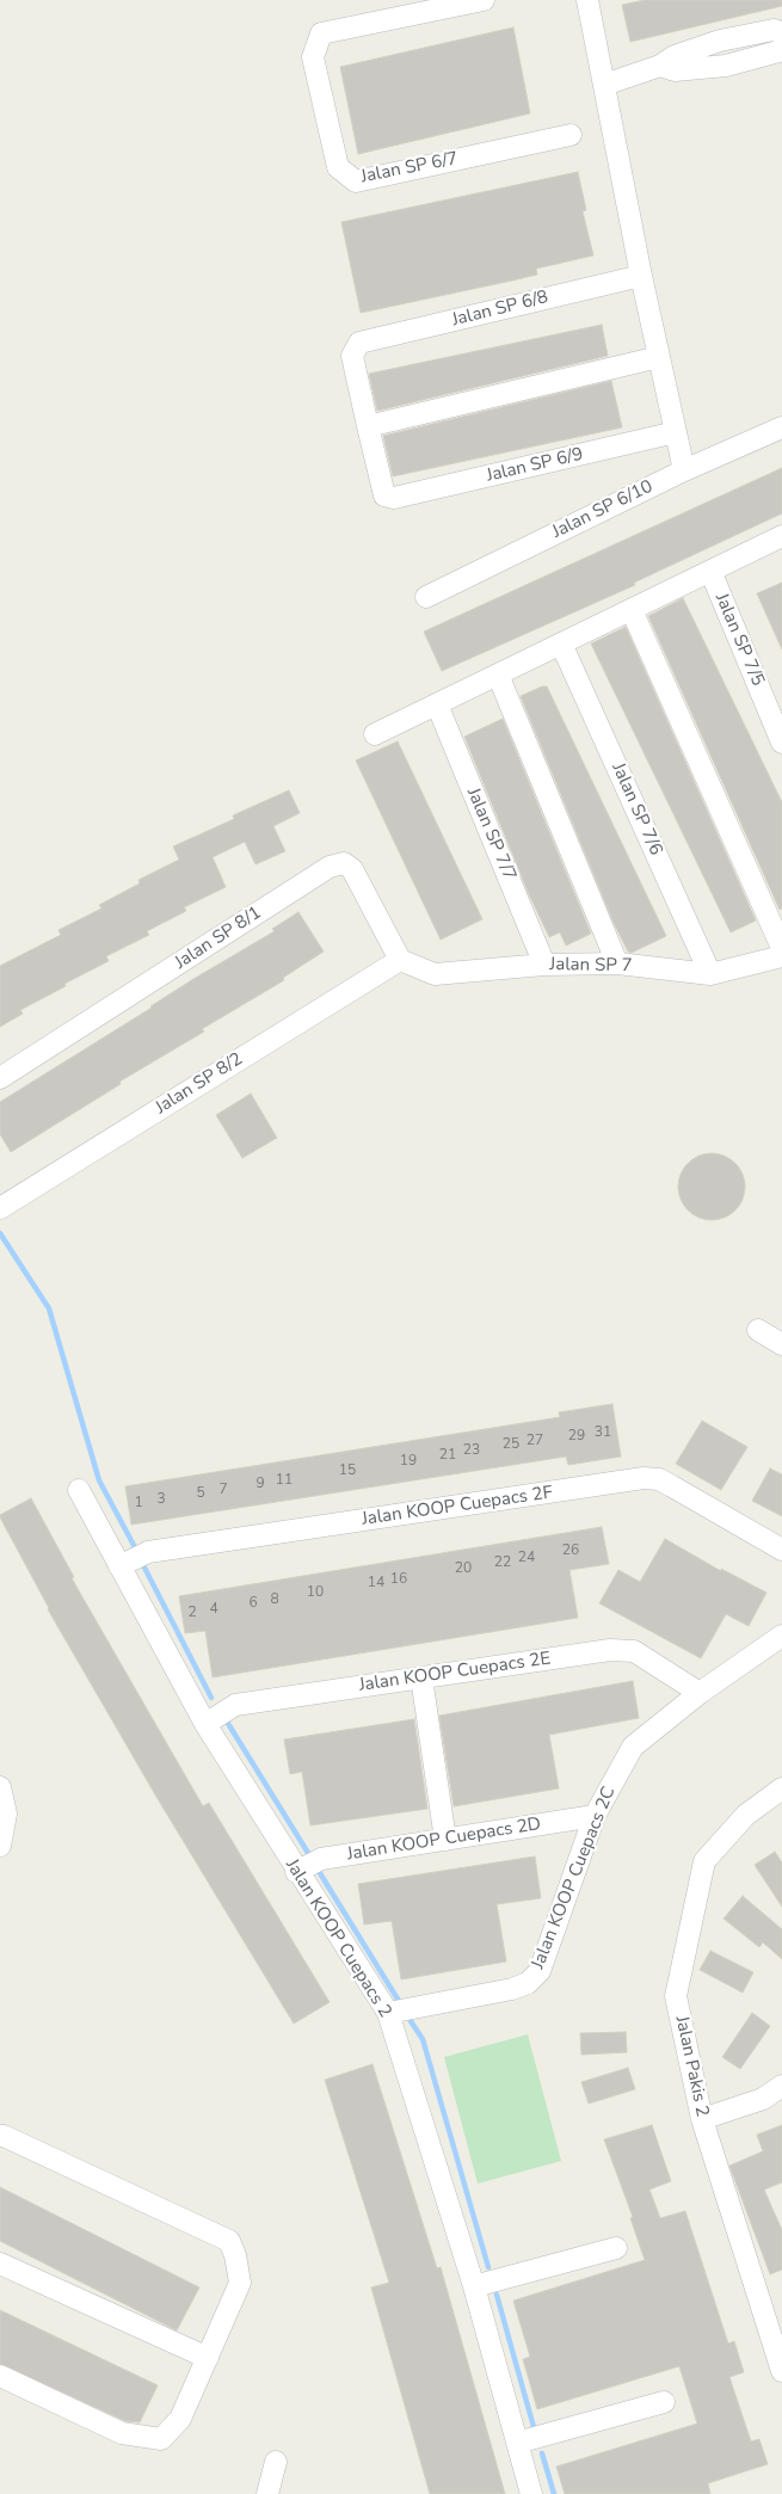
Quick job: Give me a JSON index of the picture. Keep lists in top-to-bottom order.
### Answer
{
  "streets": {
    "street": [
      "Jalan SP 6/7",
      "Jalan SP 6/8",
      "Jalan SP 6/9",
      "Jalan SP 6/10",
      "Jalan SP 7/5",
      "Jalan SP 7/6",
      "Jalan SP 7/7",
      "Jalan SP 8/1",
      "Jalan SP 7",
      "Jalan SP 8/2",
      "Jalan KOOP Cuepacs 2F",
      "Jalan KOOP Cuepacs 2E",
      "Jalan KOOP Cuepacs 2D",
      "Jalan KOOP Cuepacs 2C",
      "Jalan KOOP Cuepacs 2",
      "Jalan Pakis 2"
    ]
  },
  "crossings": [
    ["Jalan SP 6/8", "Jalan SP 6/9"],
    ["Jalan SP 7/6", "Jalan SP 7"],
    ["Jalan SP 7/7", "Jalan SP 7"],
    ["Jalan SP 8/1", "Jalan SP 7"],
    ["Jalan SP 8/1", "Jalan SP 8/2"],
    ["Jalan SP 7", "Jalan SP 8/2"],
    ["Jalan KOOP Cuepacs 2F", "Jalan KOOP Cuepacs 2"],
    ["Jalan KOOP Cuepacs 2E", "Jalan KOOP Cuepacs 2C"],
    ["Jalan KOOP Cuepacs 2E", "Jalan KOOP Cuepacs 2"],
    ["Jalan KOOP Cuepacs 2D", "Jalan KOOP Cuepacs 2C"],
    ["Jalan KOOP Cuepacs 2D", "Jalan KOOP Cuepacs 2"],
    ["Jalan KOOP Cuepacs 2C", "Jalan KOOP Cuepacs 2"]
  ],
  "house_numbers": [
    "31",
    "29",
    "27",
    "25",
    "23",
    "21",
    "19",
    "15",
    "11",
    "9",
    "7",
    "5",
    "3",
    "1",
    "26",
    "24",
    "22",
    "20",
    "16",
    "14",
    "10",
    "8",
    "6",
    "4",
    "2"
  ]
}
